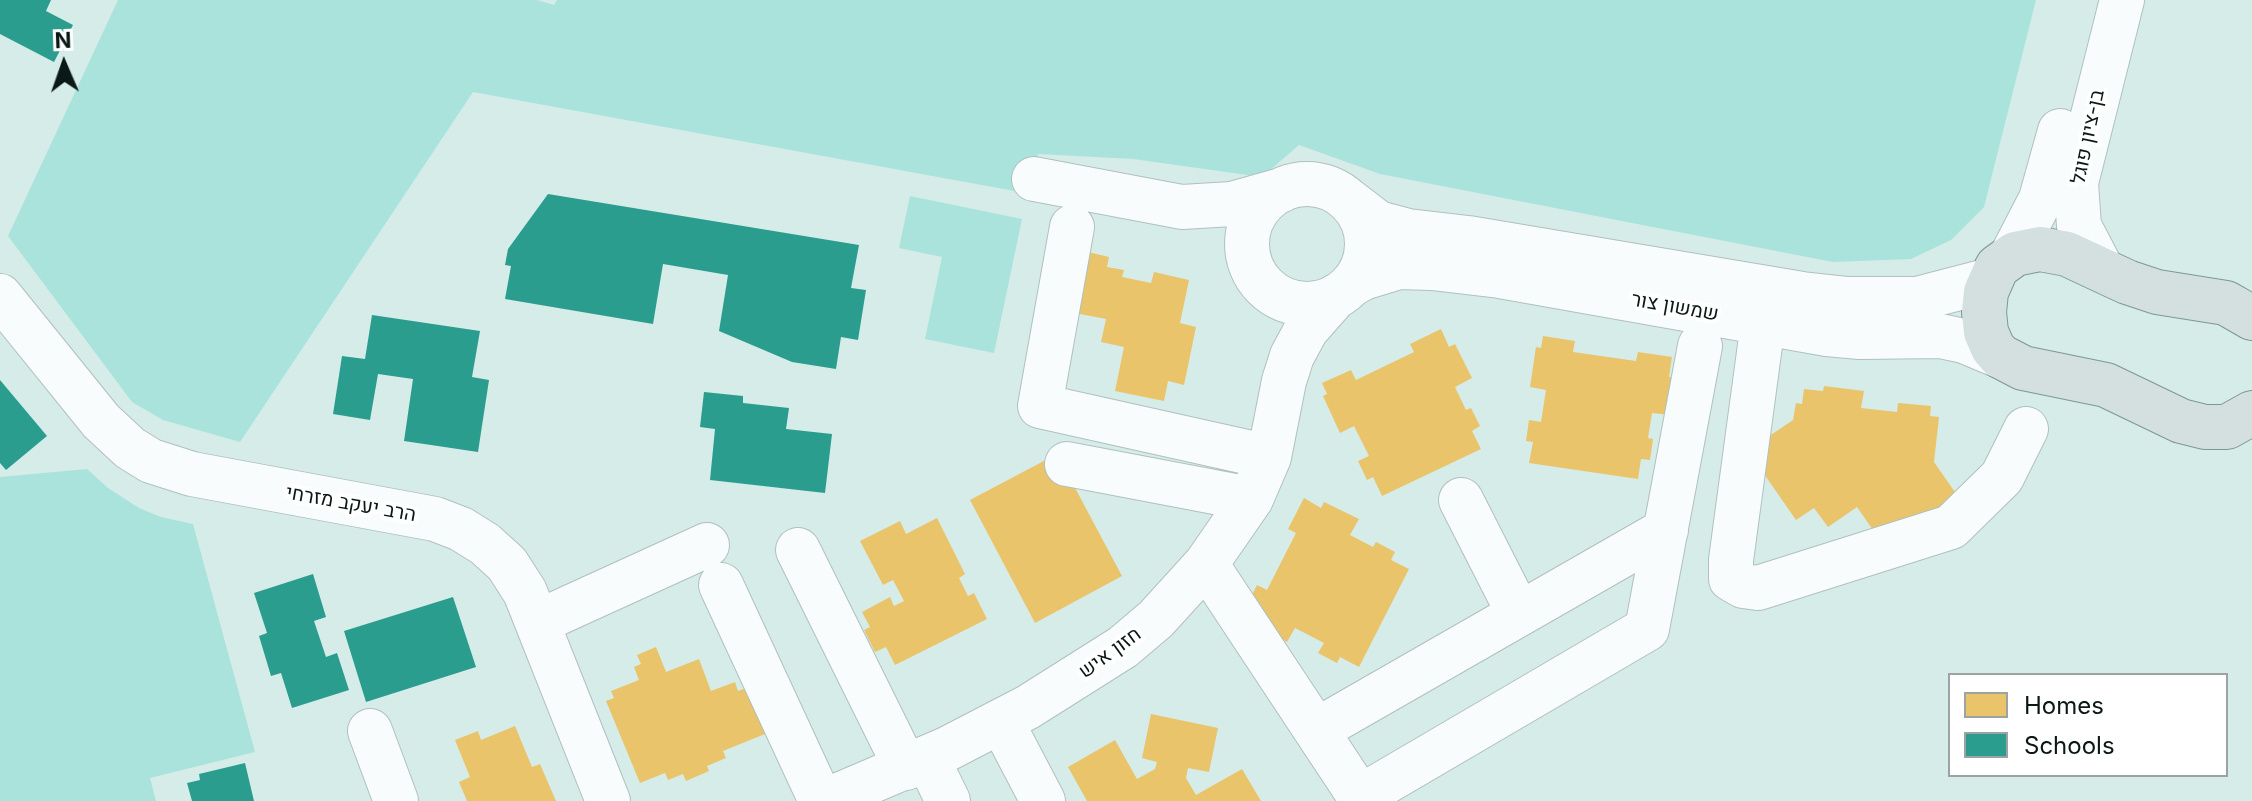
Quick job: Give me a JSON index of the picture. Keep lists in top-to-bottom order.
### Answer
{
  "streets": {
    "street": [
      "בן-ציון פוגל",
      "שמשון צור",
      "הרב יעקב מזרחי",
      "חזון איש"
    ]
  },
  "crossings": [
    ["בן-ציון פוגל", "שמשון צור"],
    ["שמשון צור", "חזון איש"]
  ],
  "legend": ["Homes", "Schools"],
  "north": "top"
}
